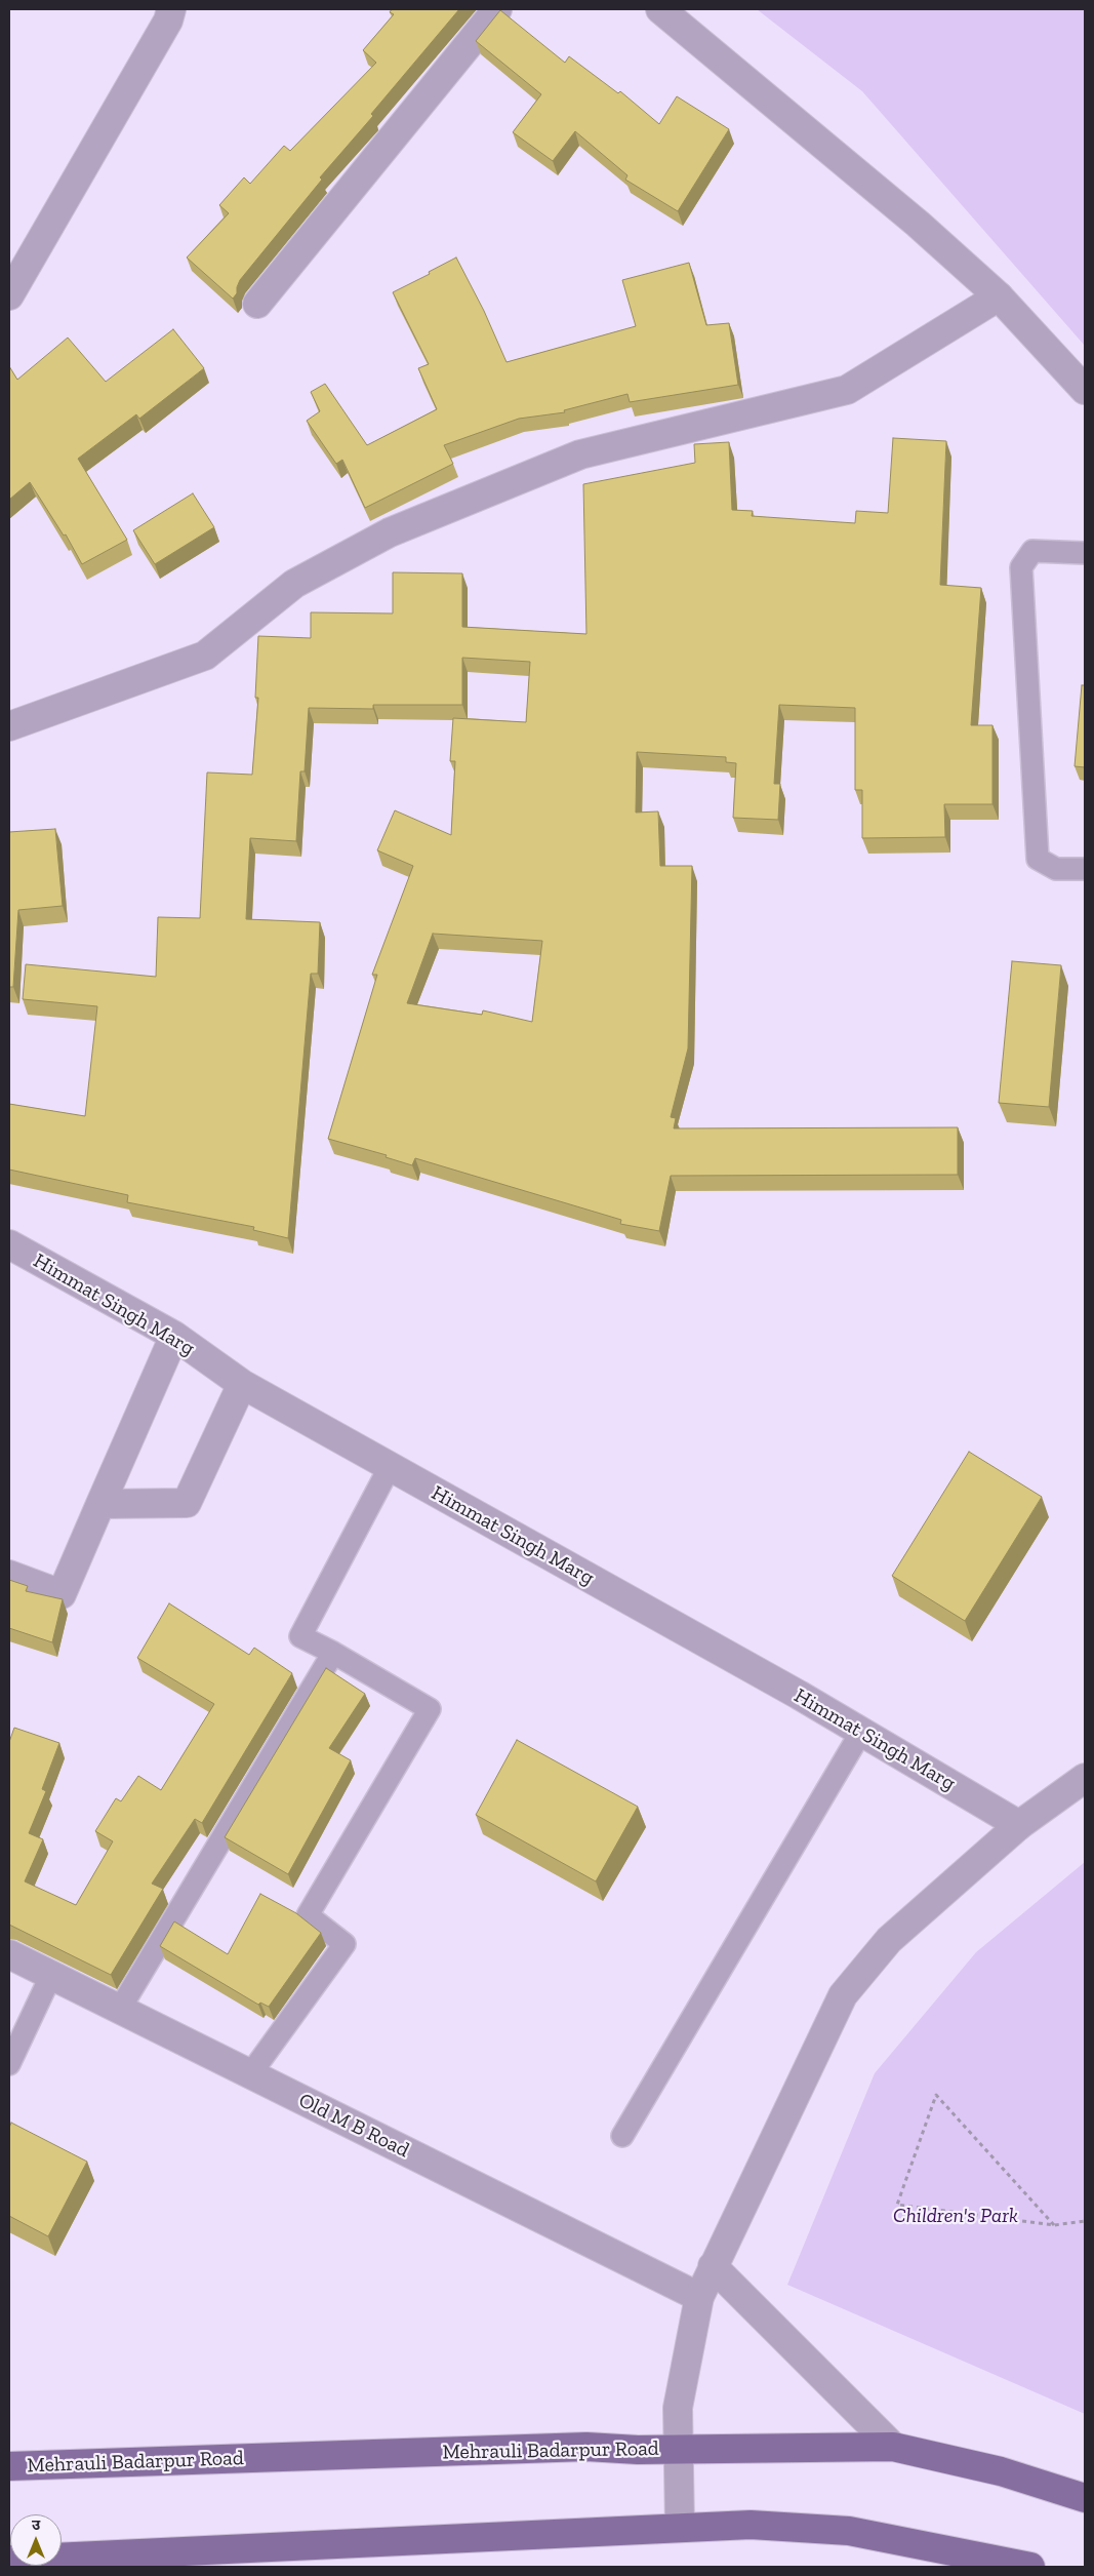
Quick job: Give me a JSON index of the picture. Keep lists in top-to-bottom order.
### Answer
{
  "streets": {
    "main road": ["Mehrauli Badarpur Road"],
    "street": ["Himmat Singh Marg", "Old M B Road"]
  },
  "parks": ["Children's Park"],
  "north": "top"
}
